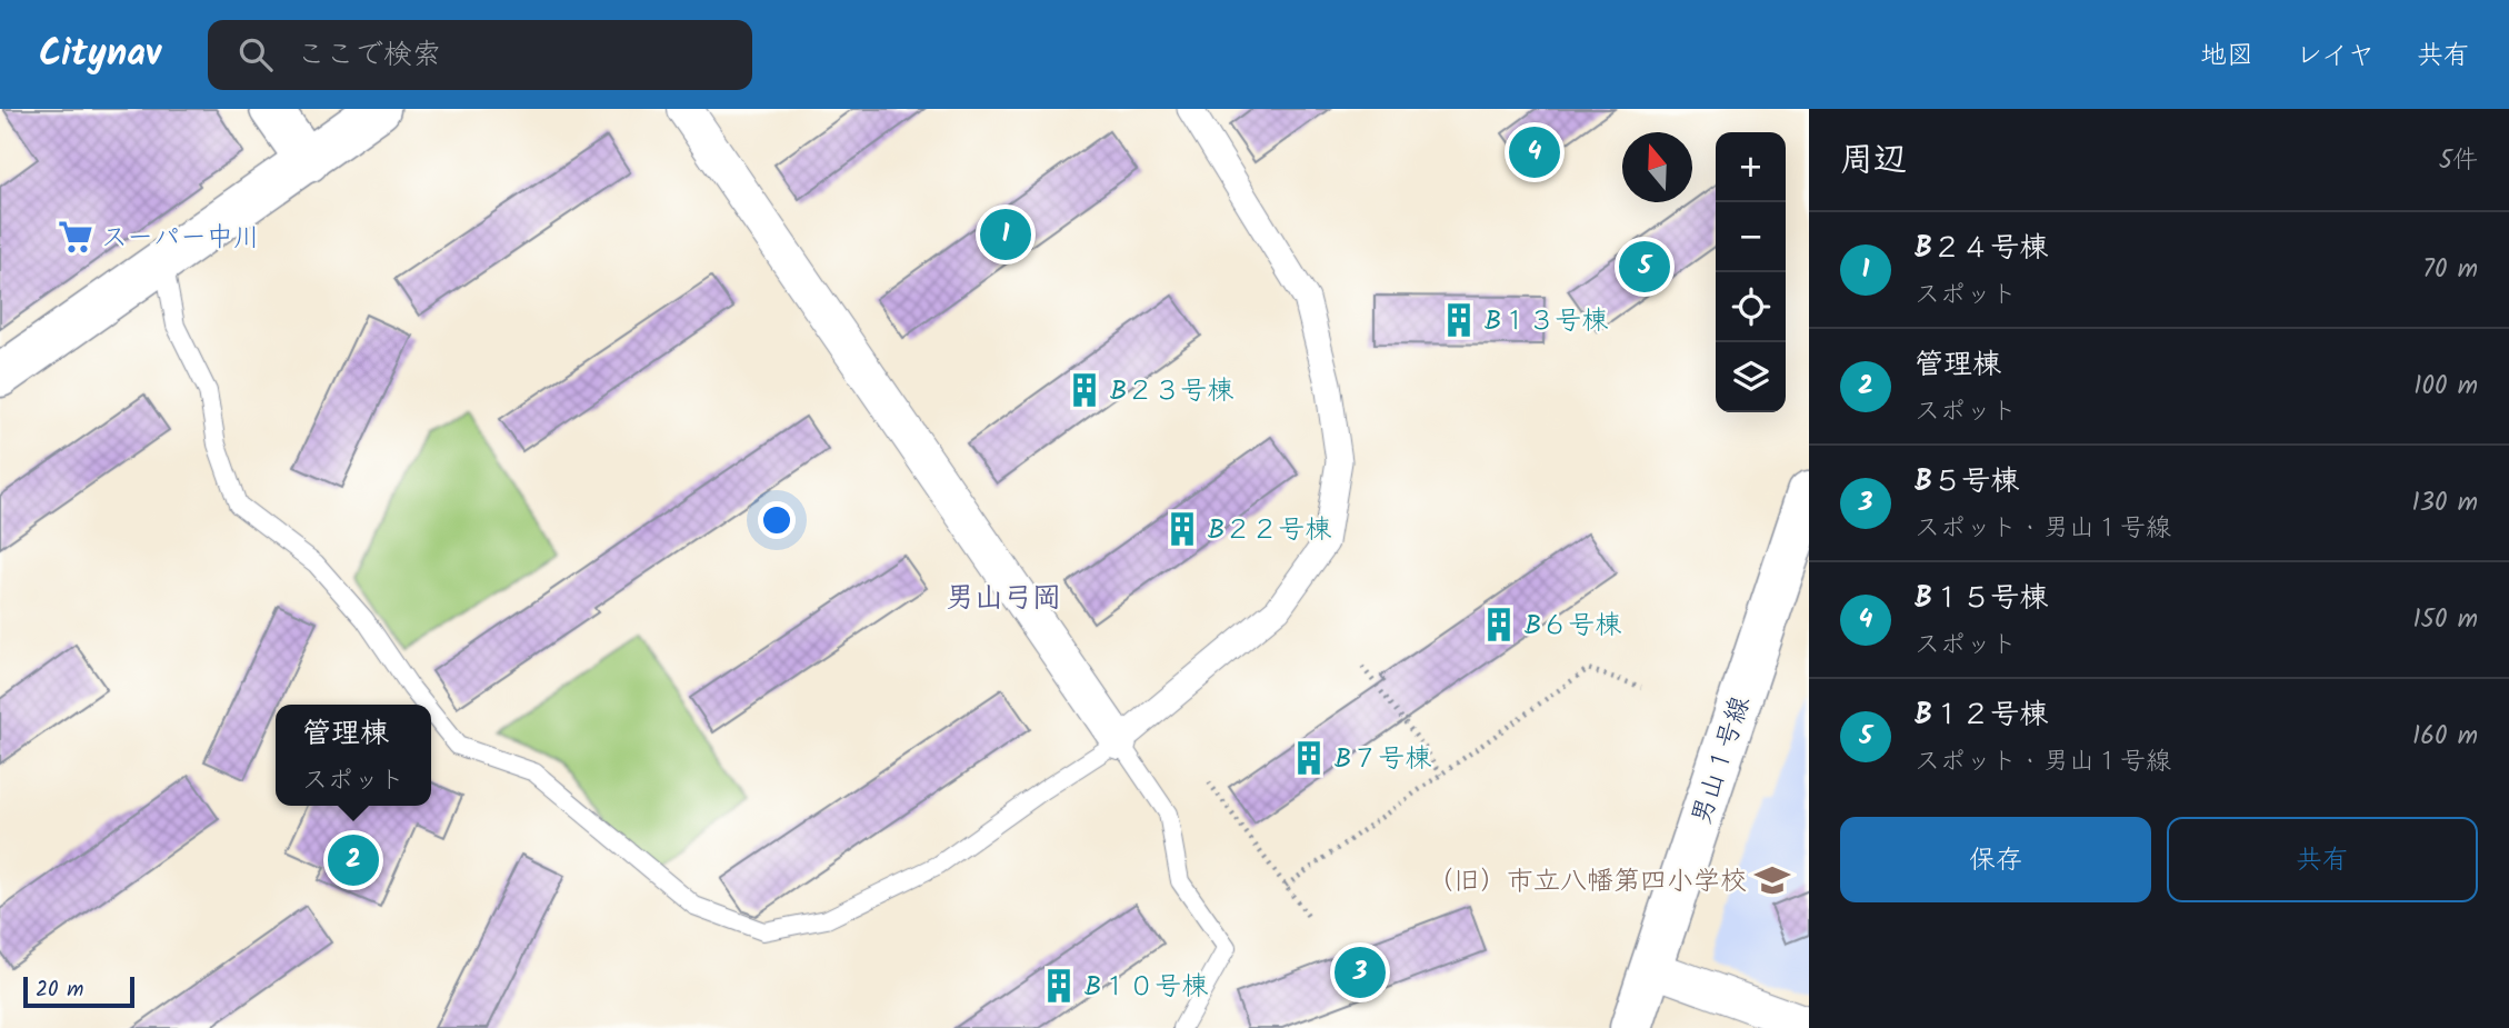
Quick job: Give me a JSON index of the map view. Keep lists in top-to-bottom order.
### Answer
{
  "streets": {
    "street": ["男山１号線"]
  },
  "districts": ["男山弓岡"],
  "places": {
    "supermarket": ["スーパー中川"],
    "building": [
      "B１３号棟",
      "B２３号棟",
      "B２２号棟",
      "B６号棟",
      "B７号棟",
      "B１０号棟"
    ],
    "school or university": ["（旧）市立八幡第四小学校"]
  },
  "scale_bar": "20 m",
  "north": "top",
  "page": {
    "header": "Citynav",
    "search": "ここで検索",
    "nav": ["地図", "レイヤ", "共有"],
    "heading": ["周辺", "5件"],
    "pins": [
      "4",
      "1",
      "5",
      "2",
      "3"
    ],
    "map_buttons": ["+", "−"],
    "list": [
      {
        "mark": "1",
        "name": "B２４号棟",
        "note": "スポット",
        "value": "70 m"
      },
      {
        "mark": "2",
        "name": "管理棟",
        "note": "スポット",
        "value": "100 m"
      },
      {
        "mark": "3",
        "name": "B５号棟",
        "note": "スポット · 男山１号線",
        "value": "130 m"
      },
      {
        "mark": "4",
        "name": "B１５号棟",
        "note": "スポット",
        "value": "150 m"
      },
      {
        "mark": "5",
        "name": "B１２号棟",
        "note": "スポット · 男山１号線",
        "value": "160 m"
      }
    ],
    "popup": ["管理棟", "スポット"],
    "buttons": ["保存", "共有"],
    "scale": "20 m"
  }
}
